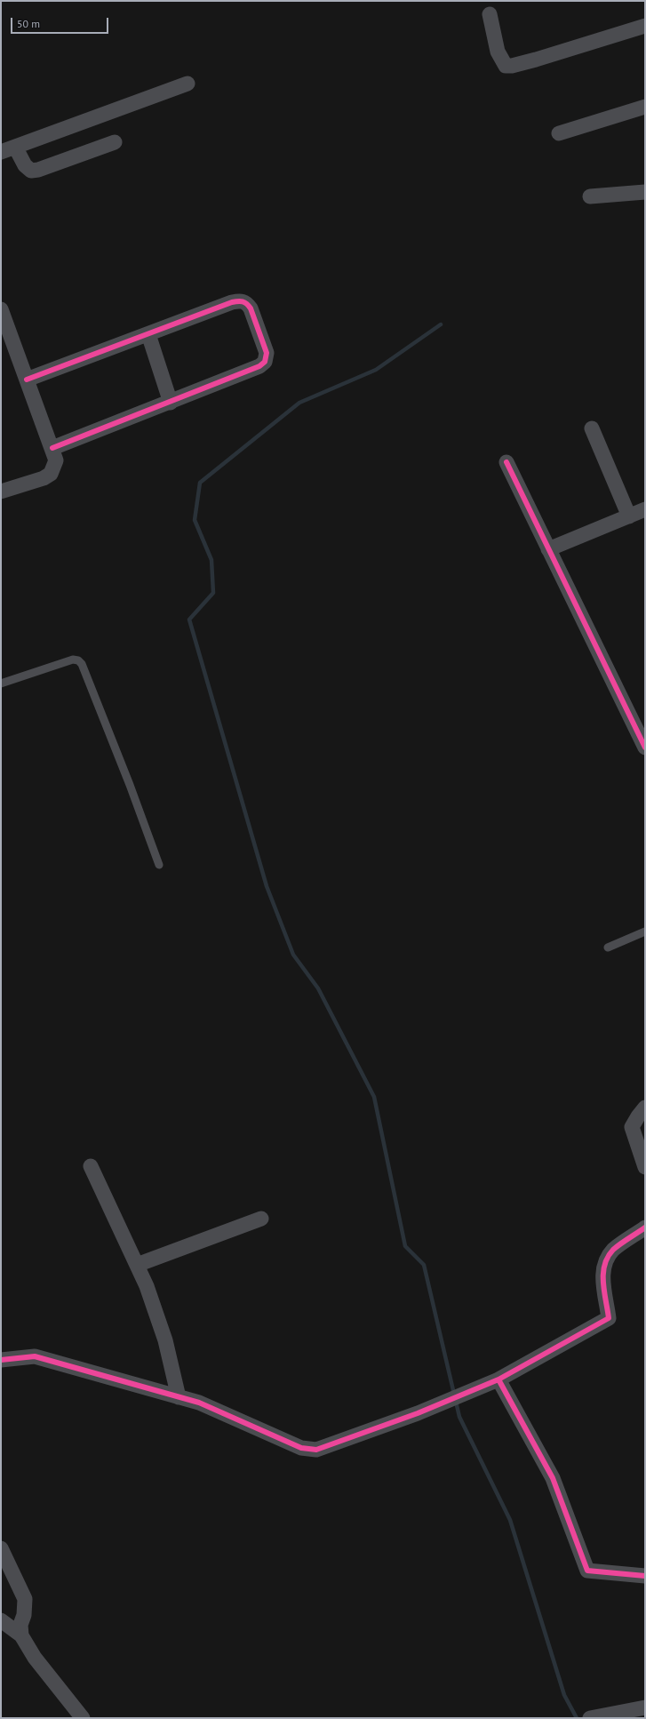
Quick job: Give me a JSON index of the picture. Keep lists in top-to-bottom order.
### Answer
{
  "scale_bar": "50 m"
}
